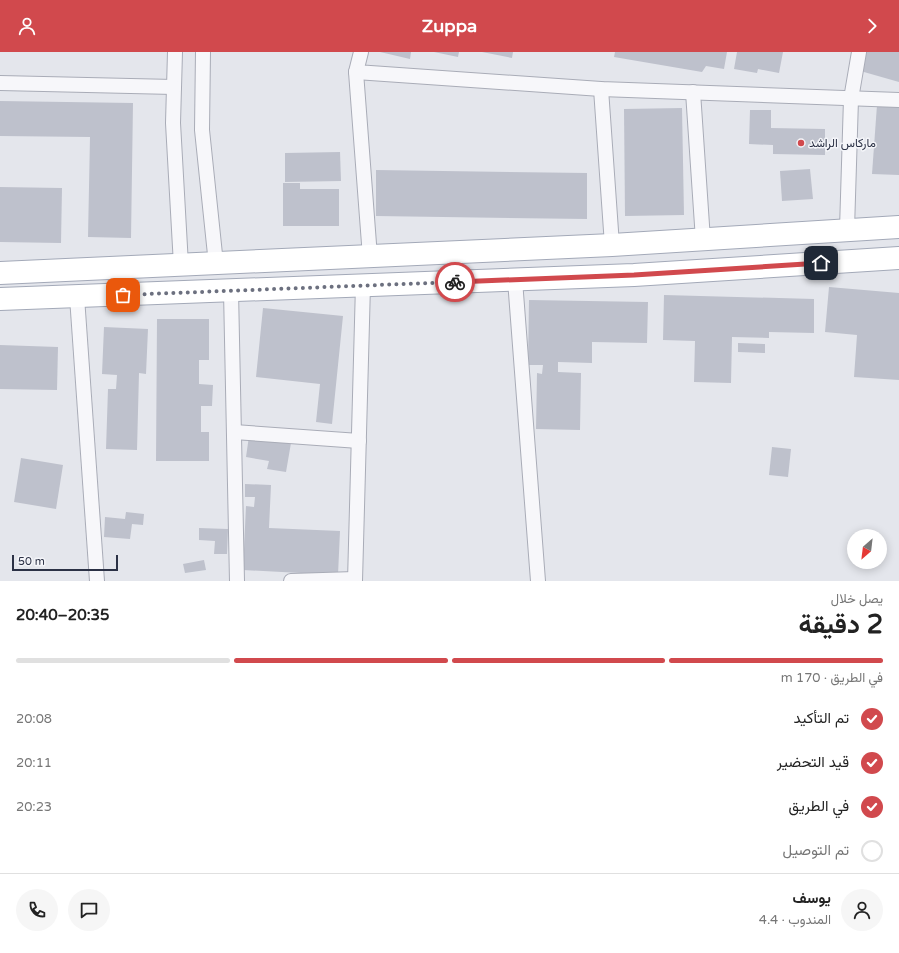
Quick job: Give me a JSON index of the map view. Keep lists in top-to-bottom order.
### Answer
{
  "places": ["ماركاس الراشد"],
  "scale_bar": "50 m",
  "north": "bottom left",
  "page": {
    "header": "Zuppa",
    "scale": "50 m",
    "heading": ["2 دقيقة", "يصل خلال", "20:35–20:40"],
    "panel": ["يوسف", "المندوب · 4.4"],
    "bar": "في الطريق · 170 m",
    "list": [
      ["تم التأكيد", "20:08"],
      ["قيد التحضير", "20:11"],
      ["في الطريق", "20:23"],
      "تم التوصيل"
    ]
  }
}
